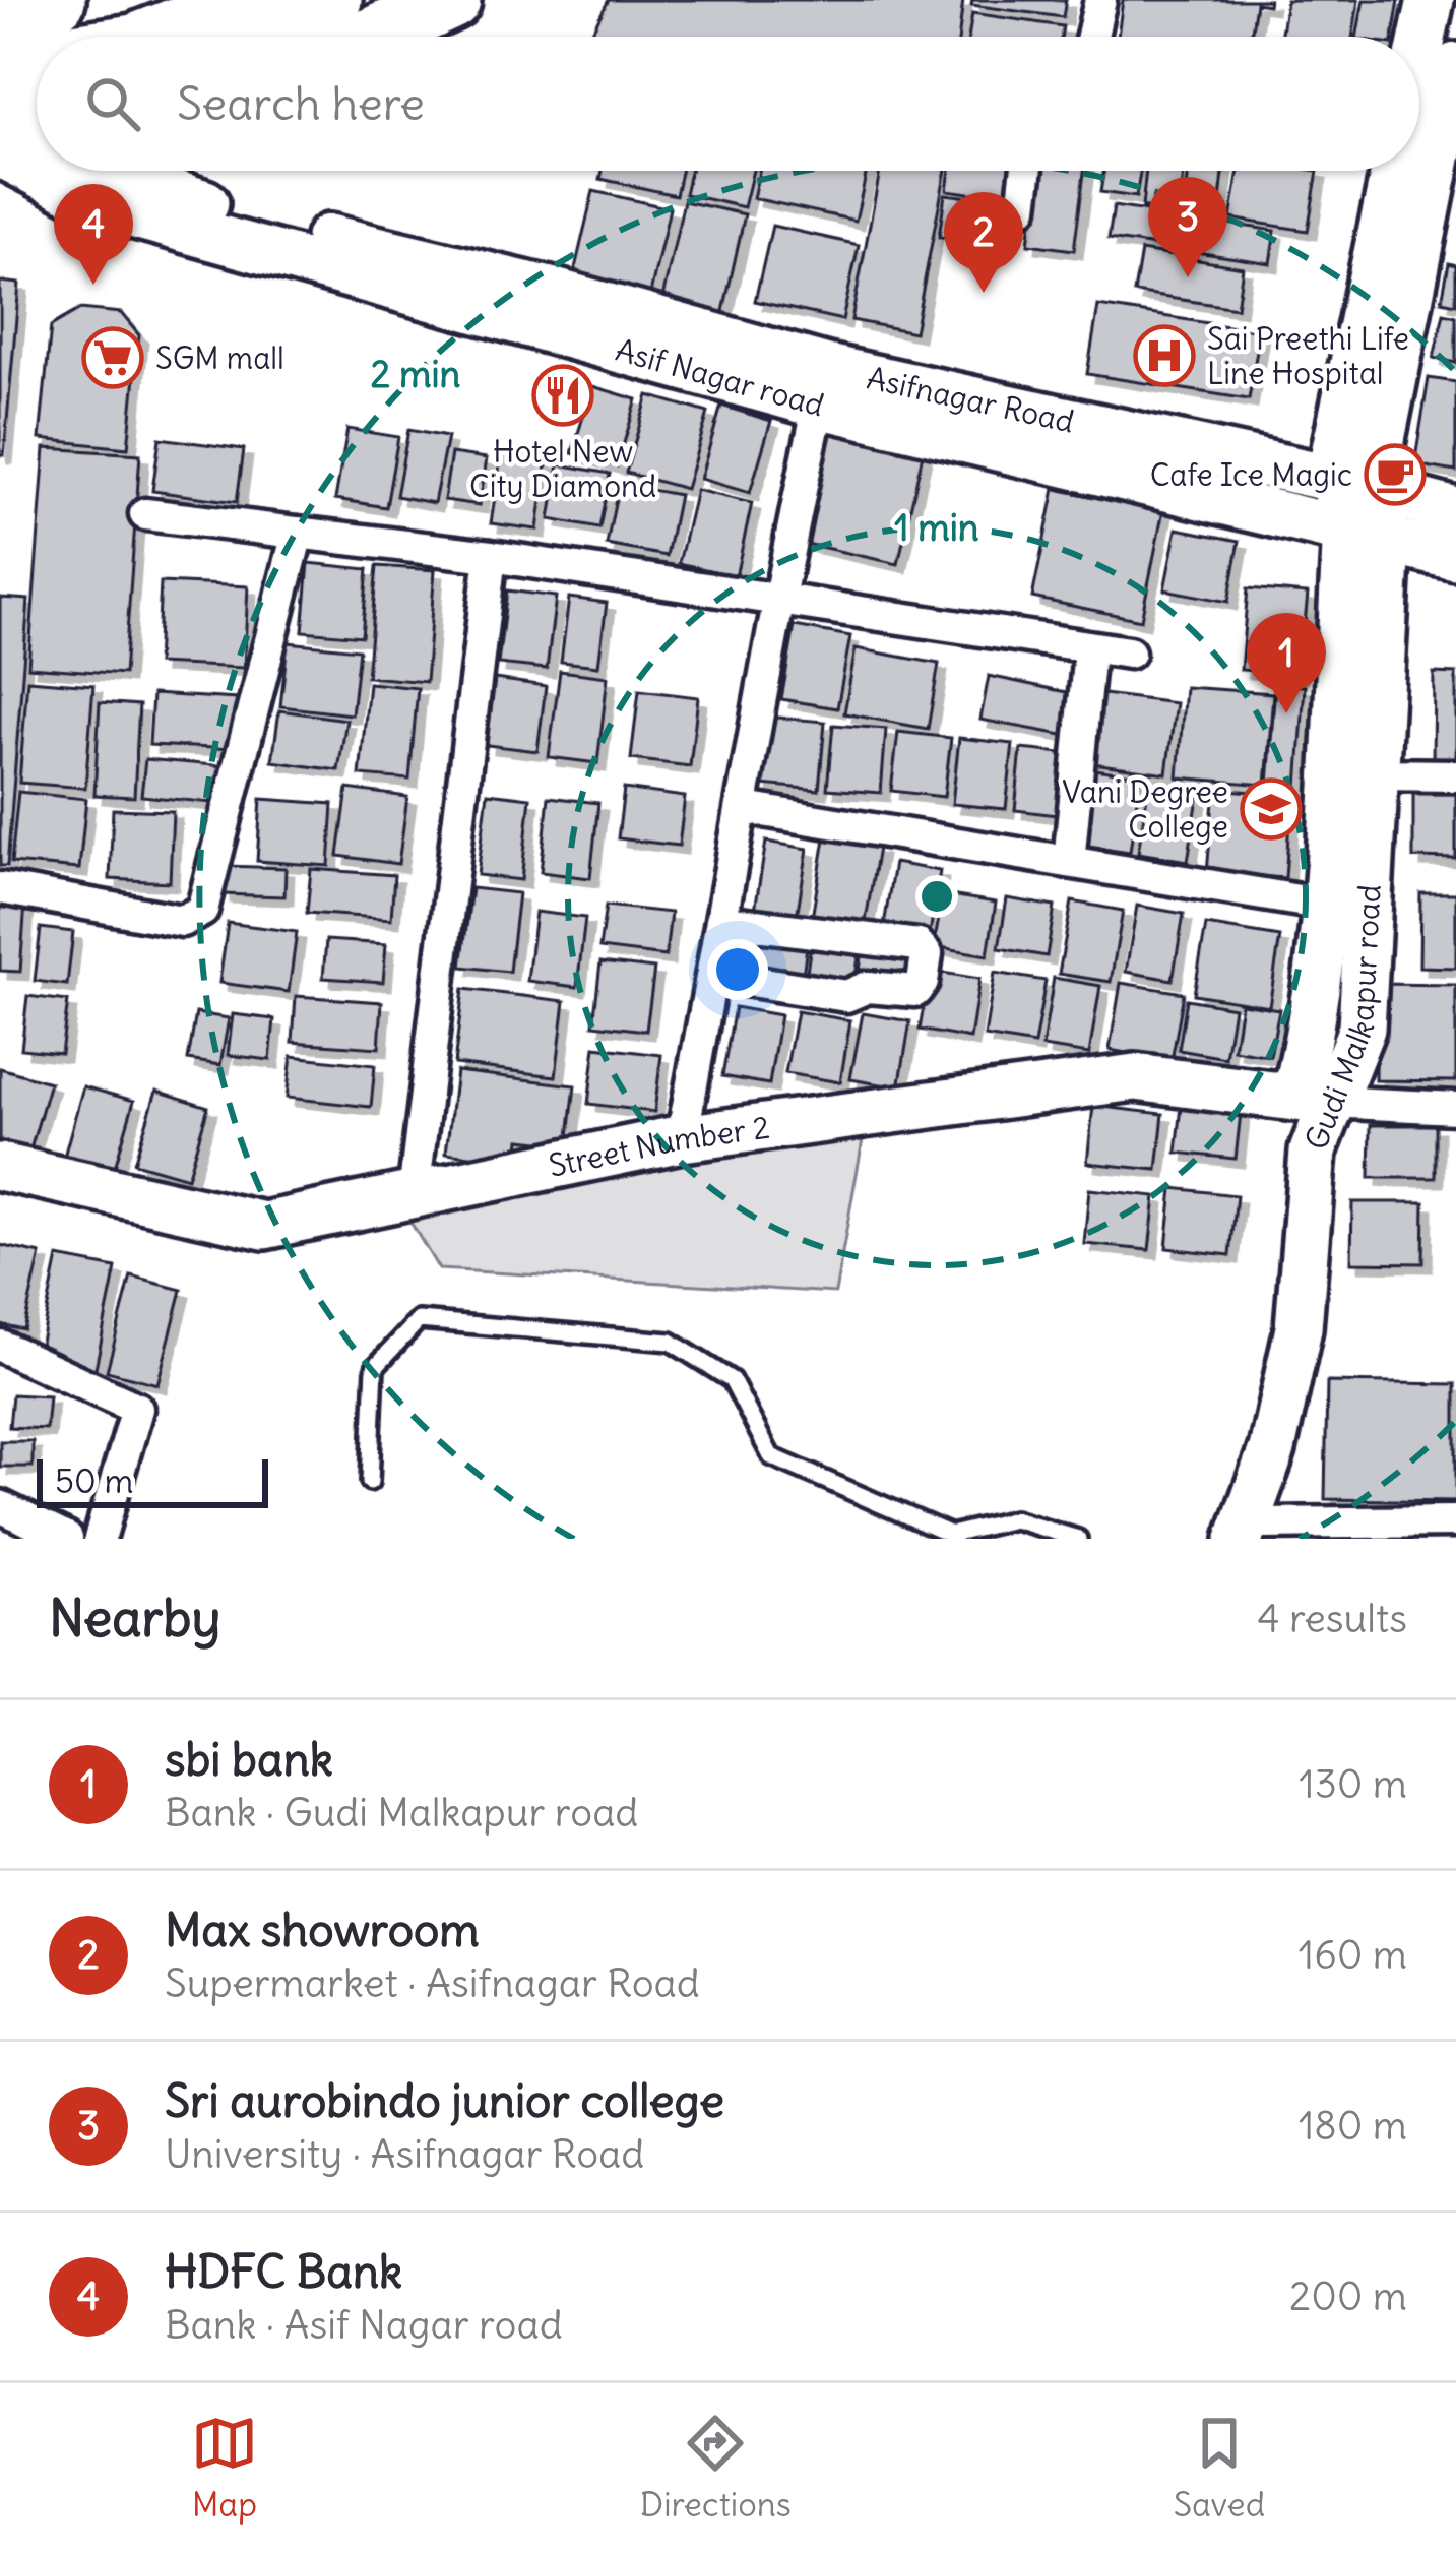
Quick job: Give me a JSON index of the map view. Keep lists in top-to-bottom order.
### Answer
{
  "streets": {
    "street": [
      "Asif Nagar road",
      "Asifnagar Road",
      "Gudi Malkapur road",
      "Street Number 2"
    ]
  },
  "crossings": [
    ["Asif Nagar road", "Asifnagar Road"],
    ["Asif Nagar road", "Gudi Malkapur road"],
    ["Asifnagar Road", "Gudi Malkapur road"],
    ["Gudi Malkapur road", "Street Number 2"]
  ],
  "places": {
    "hospital": ["Sai Preethi Life Line Hospital"],
    "supermarket": ["SGM mall"],
    "restaurant": ["Hotel New City Diamond"],
    "cafe": ["Cafe Ice Magic"],
    "school or university": ["Vani Degree College"]
  },
  "scale_bar": "50 m",
  "page": {
    "search": "Search here",
    "pins": [
      "3",
      "4",
      "2",
      "1"
    ],
    "scale": "50 m",
    "heading": ["Nearby", "4 results"],
    "list": [
      {
        "mark": "1",
        "name": "sbi bank",
        "note": "Bank · Gudi Malkapur road",
        "value": "130 m"
      },
      {
        "mark": "2",
        "name": "Max showroom",
        "note": "Supermarket · Asifnagar Road",
        "value": "160 m"
      },
      {
        "mark": "3",
        "name": "Sri aurobindo junior college",
        "note": "University · Asifnagar Road",
        "value": "180 m"
      },
      {
        "mark": "4",
        "name": "HDFC Bank",
        "note": "Bank · Asif Nagar road",
        "value": "200 m"
      }
    ],
    "nav": ["Map", "Directions", "Saved"]
  },
  "rings": ["2 min", "1 min"]
}
